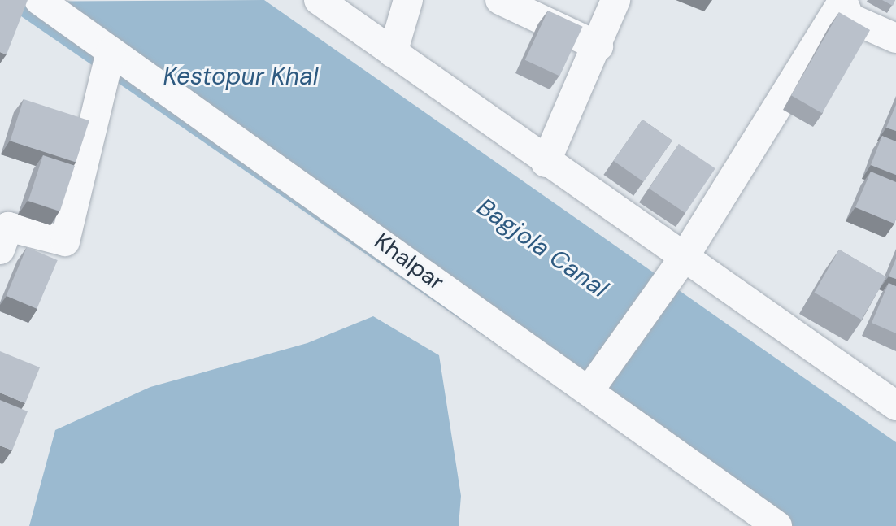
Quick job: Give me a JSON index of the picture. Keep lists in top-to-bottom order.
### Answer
{
  "streets": {
    "street": ["Khalpar"]
  },
  "water": ["Kestopur Khal", "Bagjola Canal"]
}
